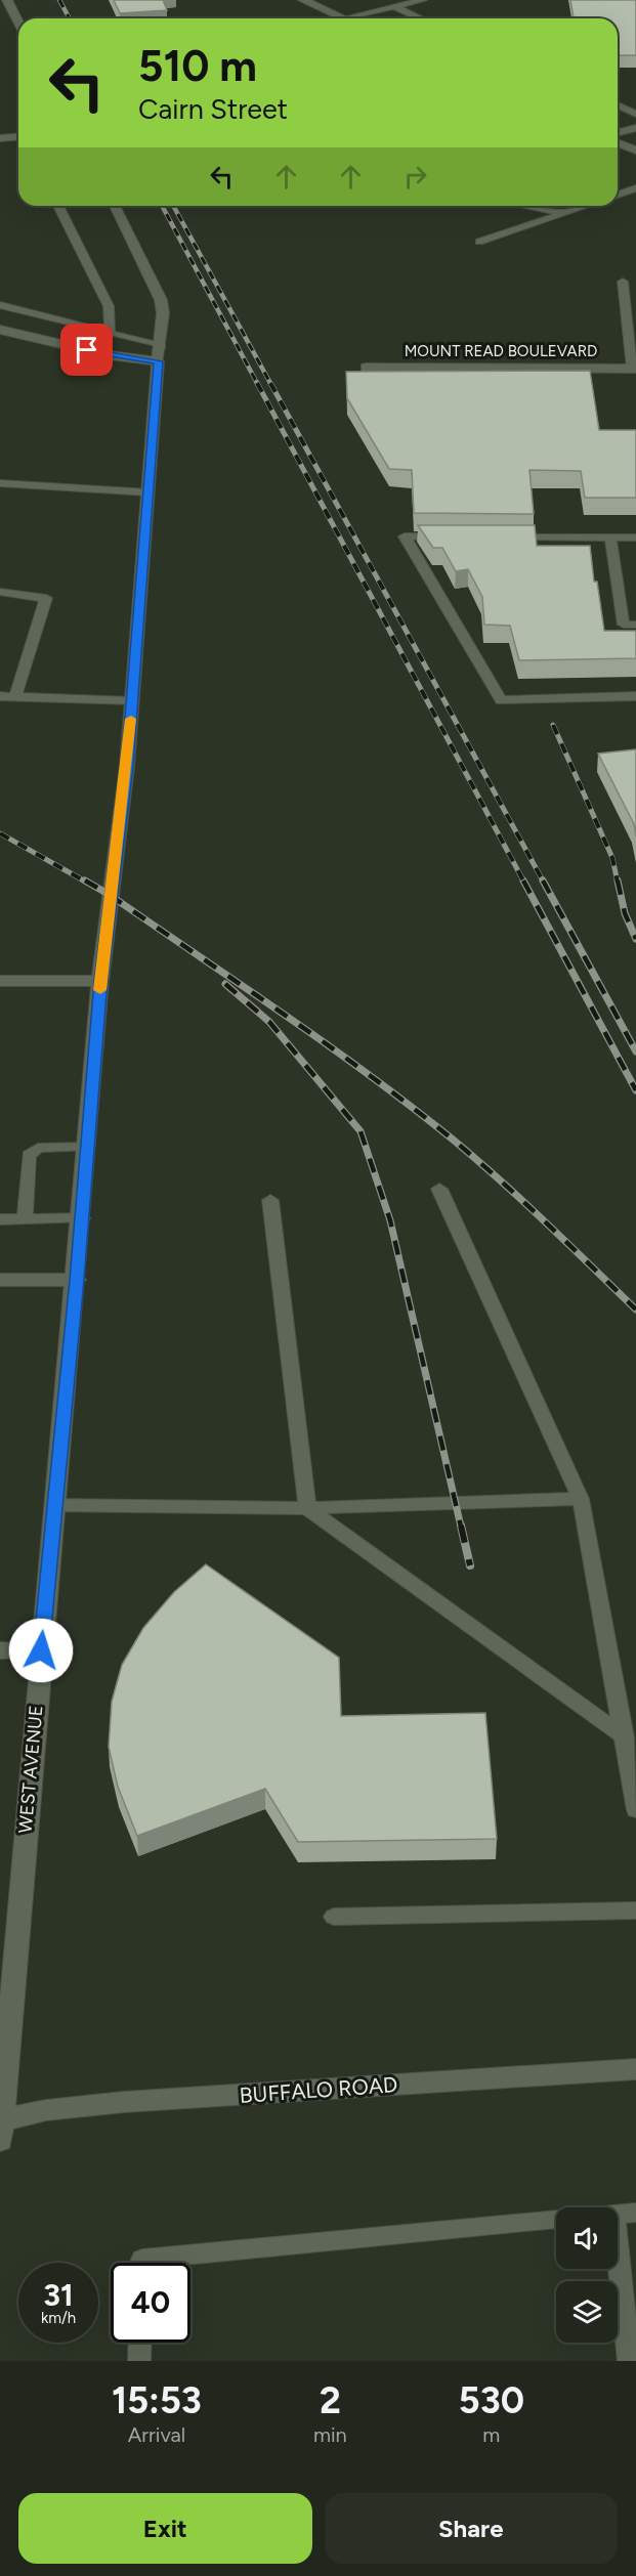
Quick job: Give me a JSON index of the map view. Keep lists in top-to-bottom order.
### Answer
{
  "streets": {
    "street": ["MOUNT READ BOULEVARD", "WEST AVENUE", "BUFFALO ROAD"]
  },
  "crossings": [
    ["WEST AVENUE", "BUFFALO ROAD"]
  ],
  "page": {
    "turn": ["510 m", "Cairn Street"],
    "speed": "31 km/h",
    "limit": "40",
    "eta": [
      "15:53",
      "Arrival",
      "2",
      "min",
      "530",
      "m"
    ],
    "buttons": ["Exit", "Share"]
  }
}
